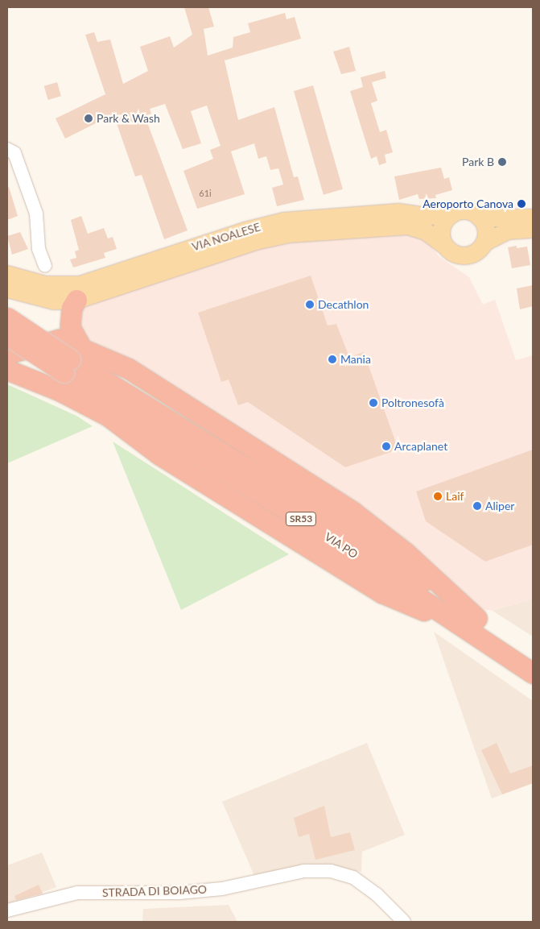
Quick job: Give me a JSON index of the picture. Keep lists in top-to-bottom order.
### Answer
{
  "streets": {
    "highway": ["SR53", "VIA PO"],
    "main road": ["VIA NOALESE"],
    "street": ["STRADA DI BOIAGO"]
  },
  "crossings": [
    ["SR53", "VIA PO"]
  ],
  "places": [
    "Park & Wash",
    "Park B",
    "Aeroporto Canova",
    "Decathlon",
    "Mania",
    "Poltronesofà",
    "Arcaplanet",
    "Laif",
    "Aliper"
  ],
  "house_numbers": ["61i"]
}
